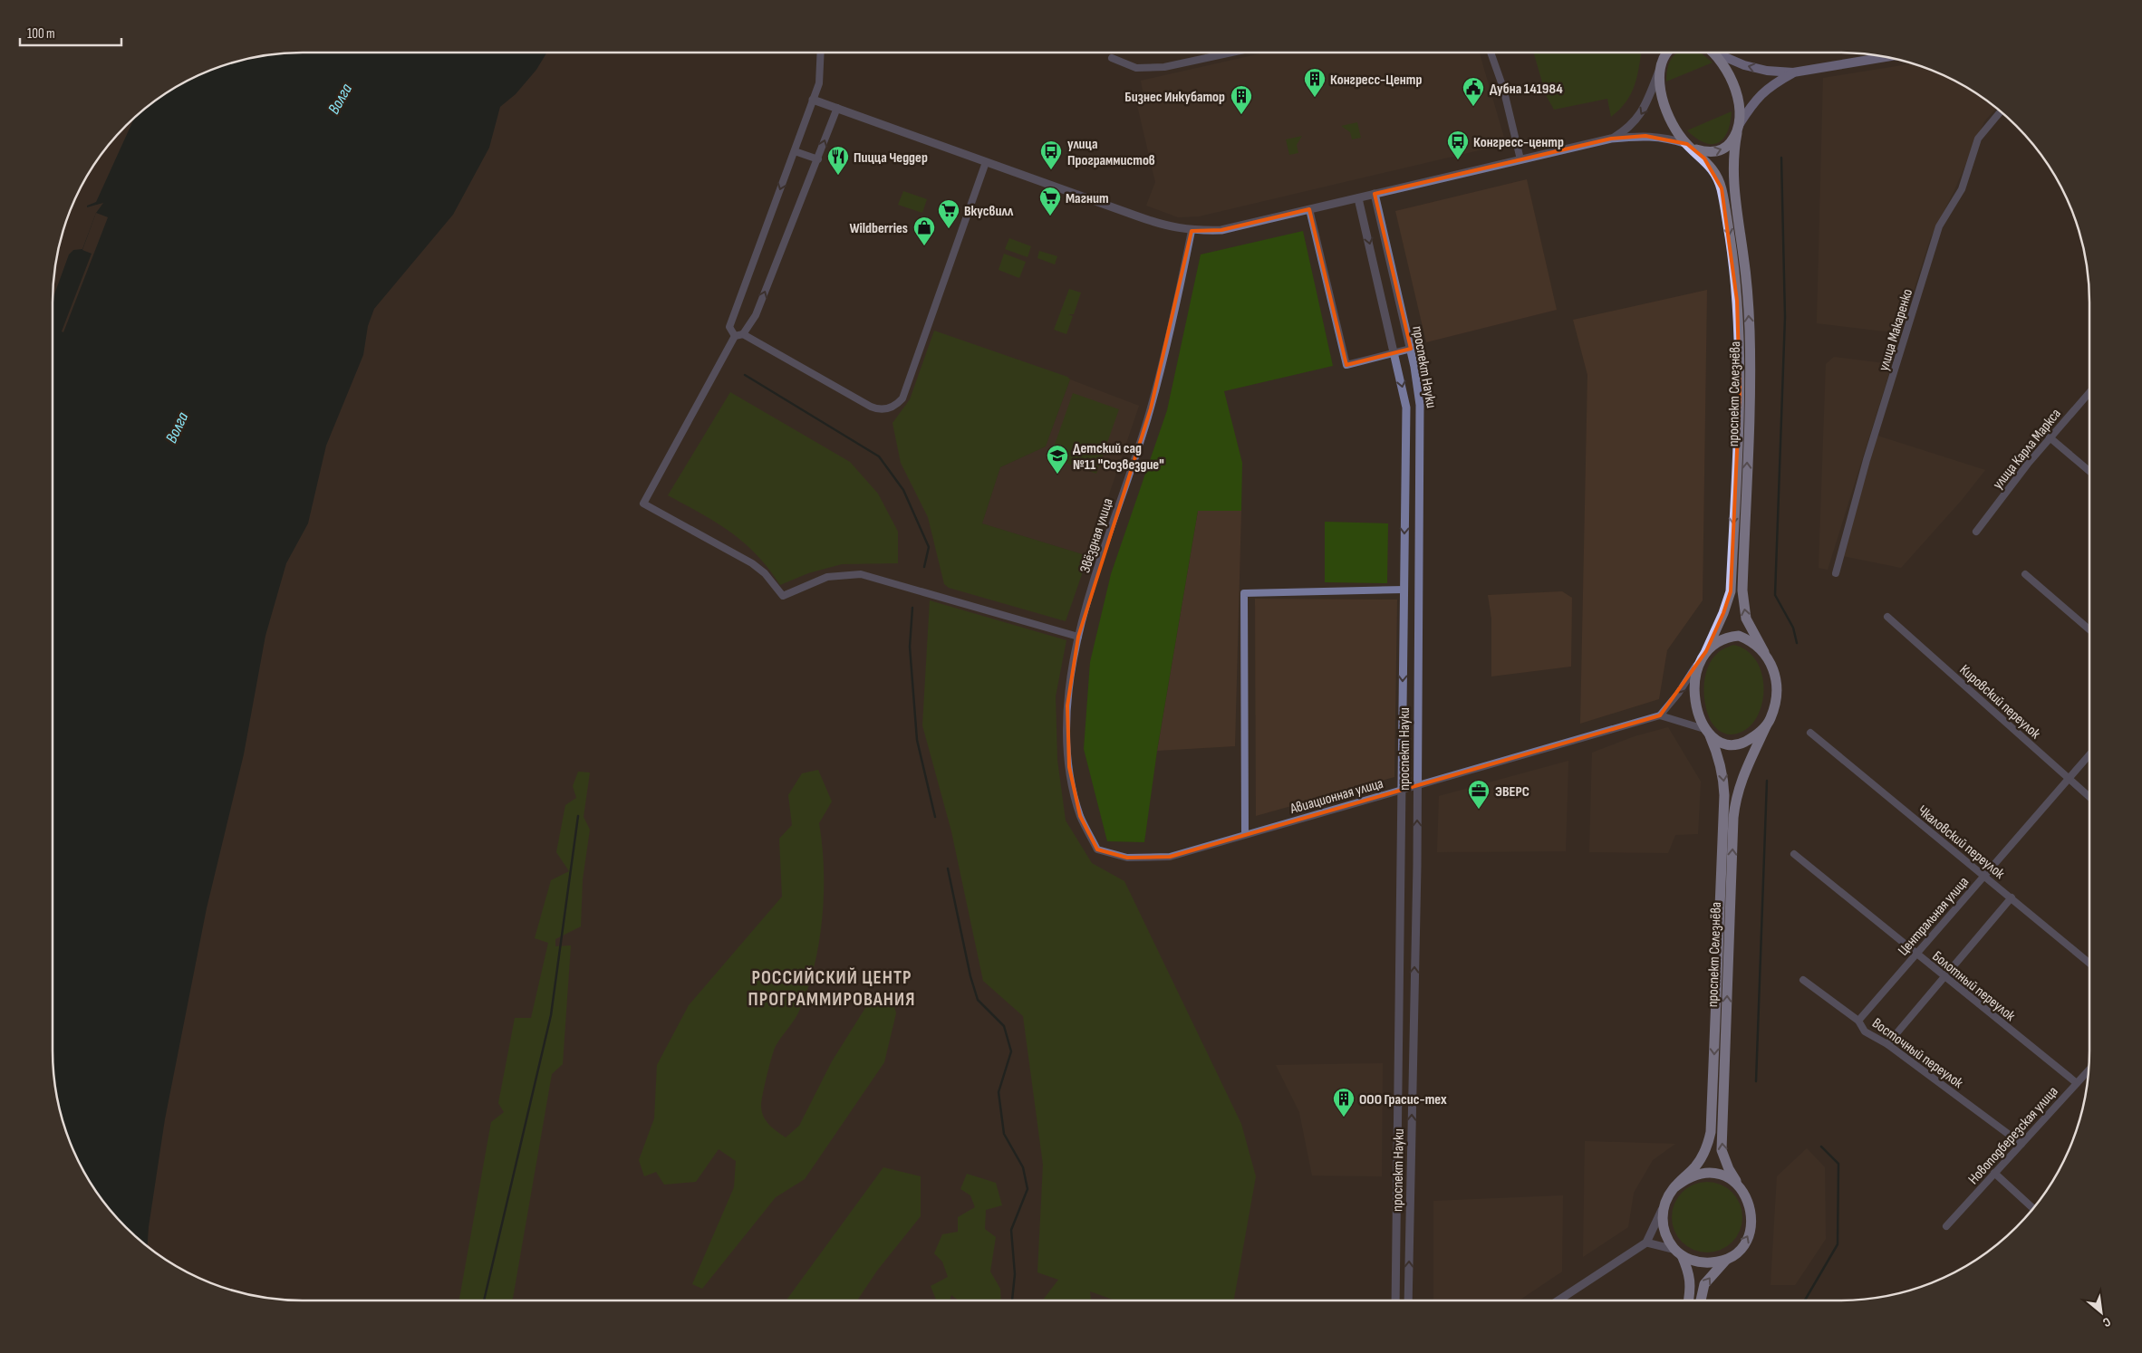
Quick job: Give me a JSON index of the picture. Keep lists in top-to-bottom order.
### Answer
{
  "streets": {
    "main road": ["проспект Селезнёва"],
    "street": [
      "улица Макаренко",
      "проспект Науки",
      "улица Карла Маркса",
      "Звёздная улица",
      "Кировский переулок",
      "Авиационная улица",
      "Чкаловский переулок",
      "Центральная улица",
      "Болотный переулок",
      "Восточный переулок",
      "Новоподберезская улица"
    ]
  },
  "crossings": [
    ["проспект Науки", "Авиационная улица"],
    ["Звёздная улица", "Авиационная улица"],
    ["Кировский переулок", "Центральная улица"],
    ["Чкаловский переулок", "Центральная улица"],
    ["Центральная улица", "Болотный переулок"],
    ["Центральная улица", "Восточный переулок"],
    ["Болотный переулок", "Новоподберезская улица"],
    ["Восточный переулок", "Новоподберезская улица"]
  ],
  "districts": ["РОССИЙСКИЙ ЦЕНТР ПРОГРАММИРОВАНИЯ"],
  "water": ["Волга"],
  "places": {
    "building": ["Конгресс-Центр", "Бизнес Инкубатор", "ООО Грасис-тех"],
    "public building": ["Дубна 141984"],
    "bus stop": ["Конгресс-центр", "улица Программистов"],
    "restaurant": ["Пицца Чеддер"],
    "supermarket": ["Магнит", "Вкусвилл"],
    "shop": ["Wildberries"],
    "school or university": ["Детский сад №11 \"Созвездие\""],
    "office": ["ЭВЕРС"]
  },
  "scale_bar": "100 m",
  "north": "bottom right"
}
